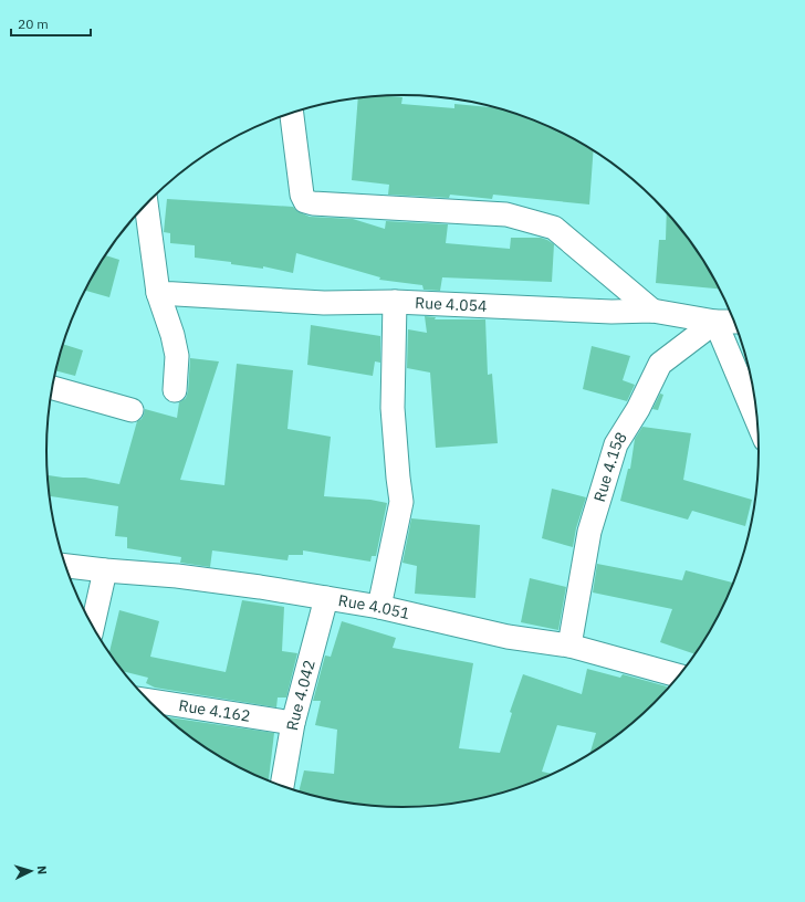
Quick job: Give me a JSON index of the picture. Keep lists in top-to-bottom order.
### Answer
{
  "streets": {
    "street": [
      "Rue 4.054",
      "Rue 4.158",
      "Rue 4.051",
      "Rue 4.042",
      "Rue 4.162"
    ]
  },
  "crossings": [
    ["Rue 4.054", "Rue 4.158"],
    ["Rue 4.158", "Rue 4.051"],
    ["Rue 4.051", "Rue 4.042"],
    ["Rue 4.042", "Rue 4.162"]
  ],
  "scale_bar": "20 m",
  "north": "right"
}
